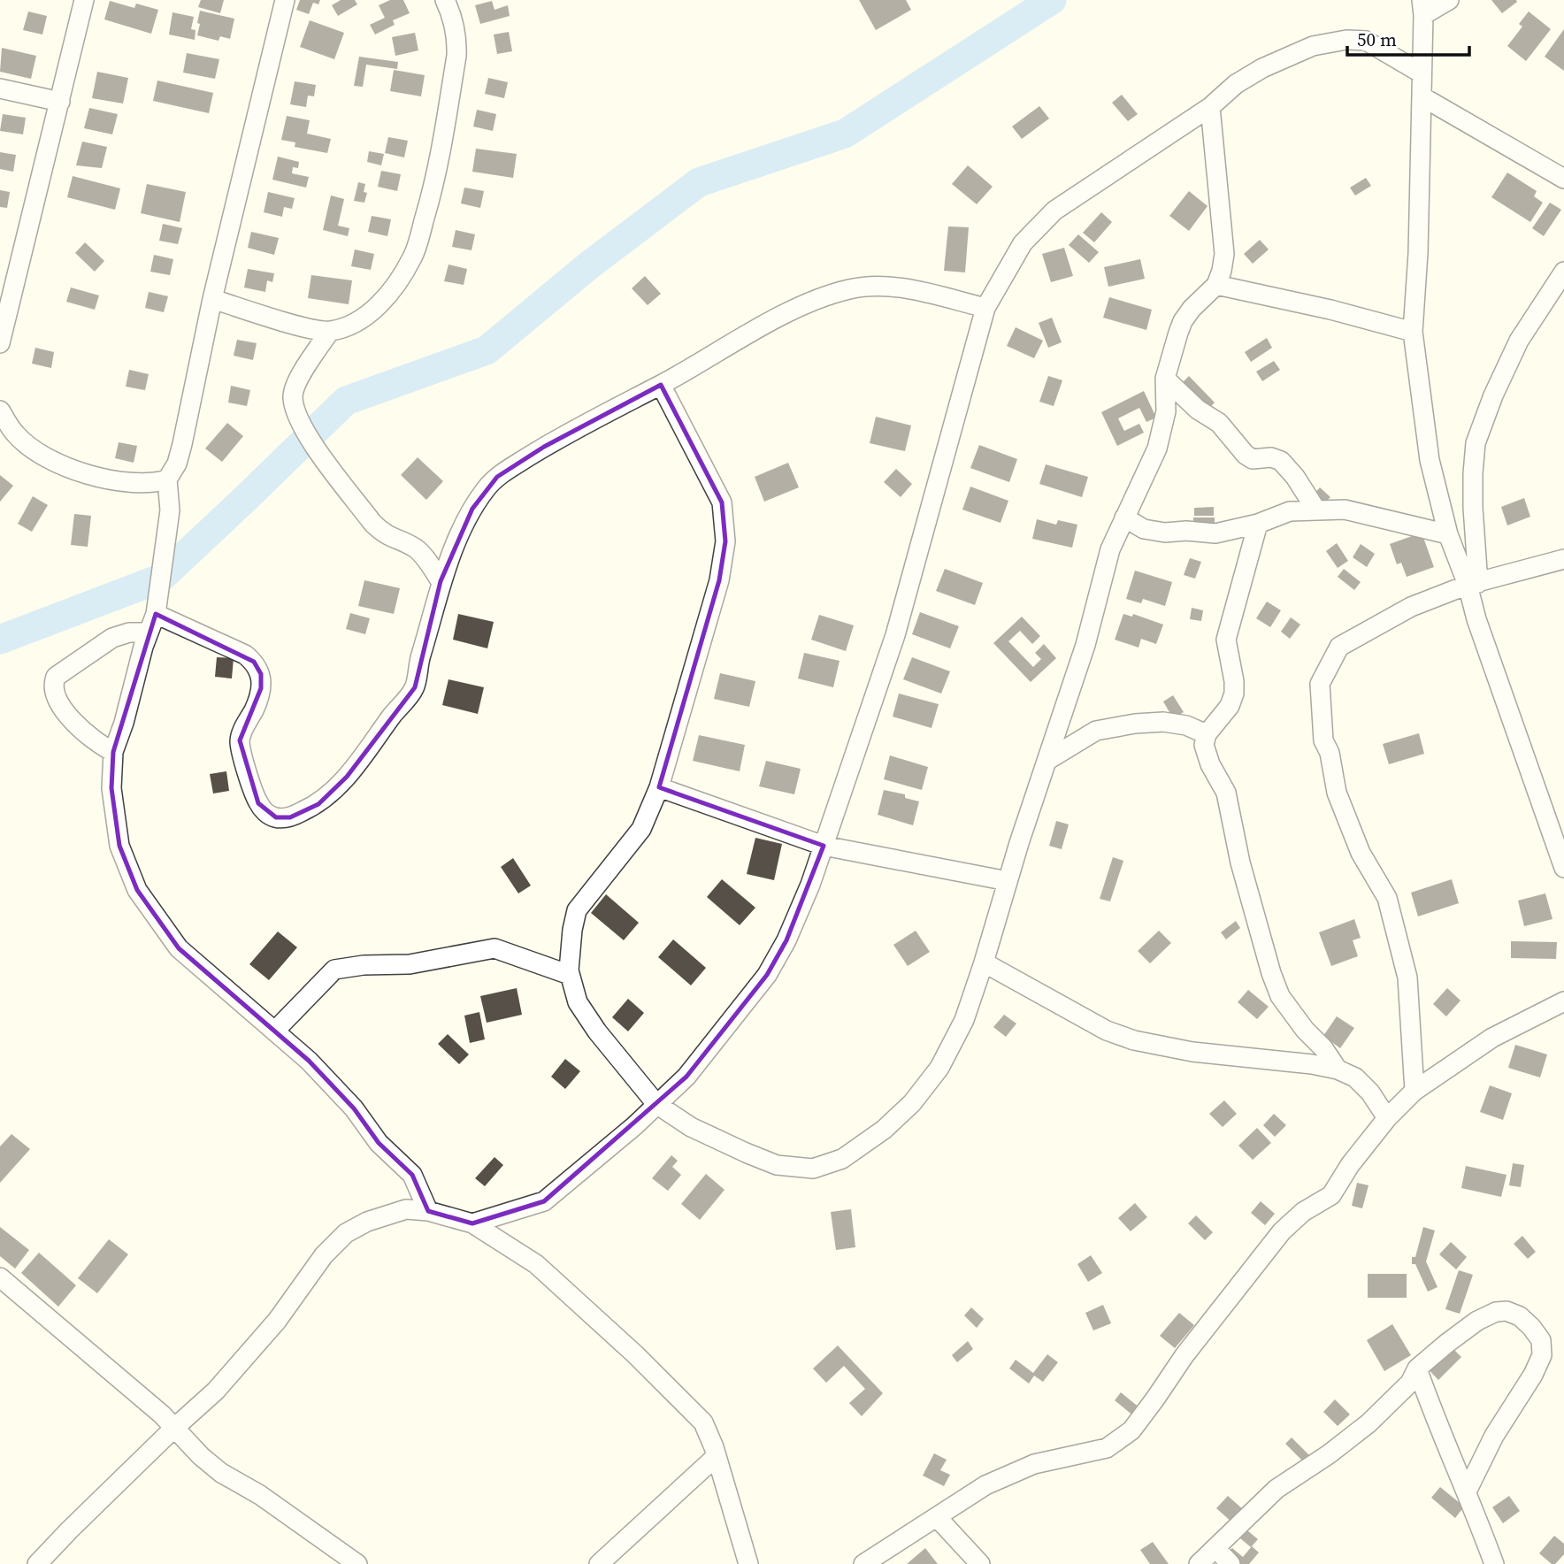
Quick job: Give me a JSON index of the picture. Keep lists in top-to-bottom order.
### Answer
{
  "scale_bar": "50 m"
}
